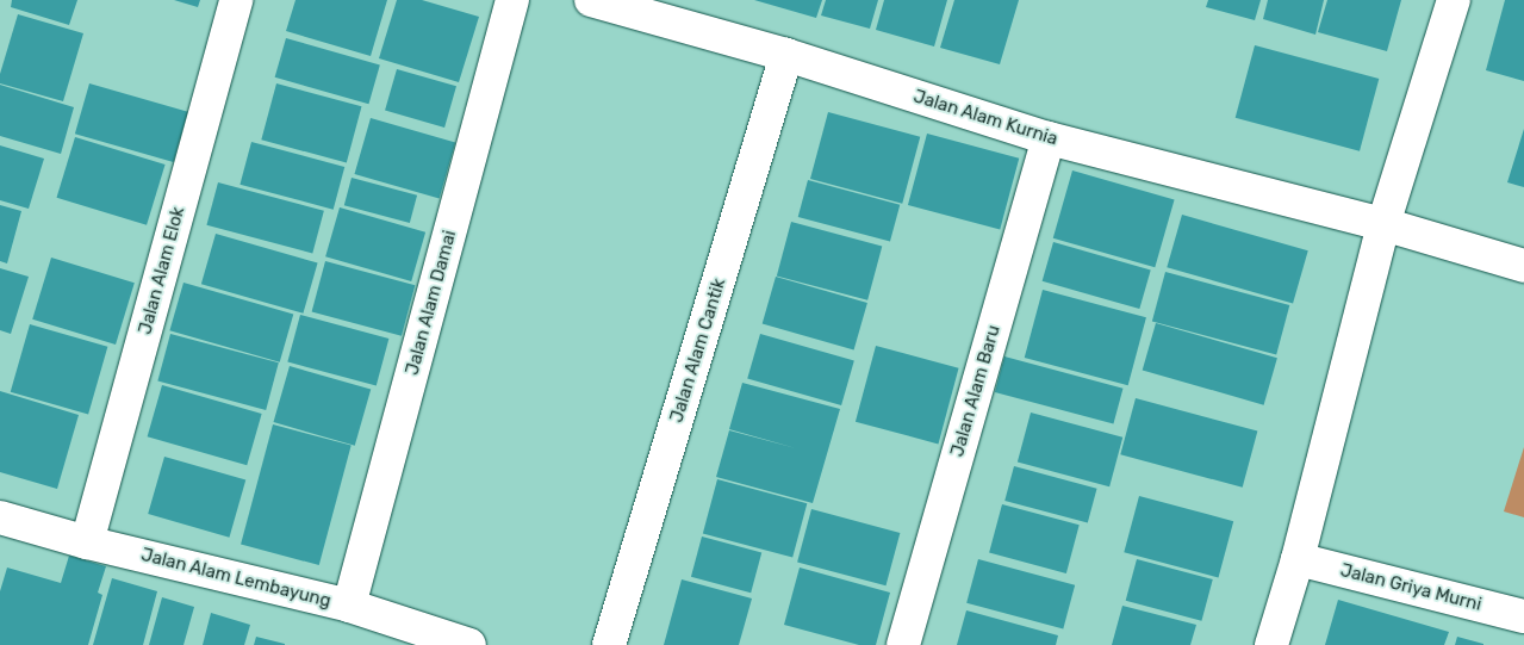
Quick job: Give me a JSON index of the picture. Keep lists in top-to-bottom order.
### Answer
{
  "streets": {
    "street": [
      "Jalan Alam Kurnia",
      "Jalan Alam Elok",
      "Jalan Alam Damai",
      "Jalan Alam Cantik",
      "Jalan Alam Baru",
      "Jalan Alam Lembayung",
      "Jalan Griya Murni"
    ]
  },
  "crossings": [
    ["Jalan Alam Kurnia", "Jalan Alam Cantik"],
    ["Jalan Alam Kurnia", "Jalan Alam Baru"],
    ["Jalan Alam Elok", "Jalan Alam Lembayung"],
    ["Jalan Alam Damai", "Jalan Alam Lembayung"]
  ]
}
